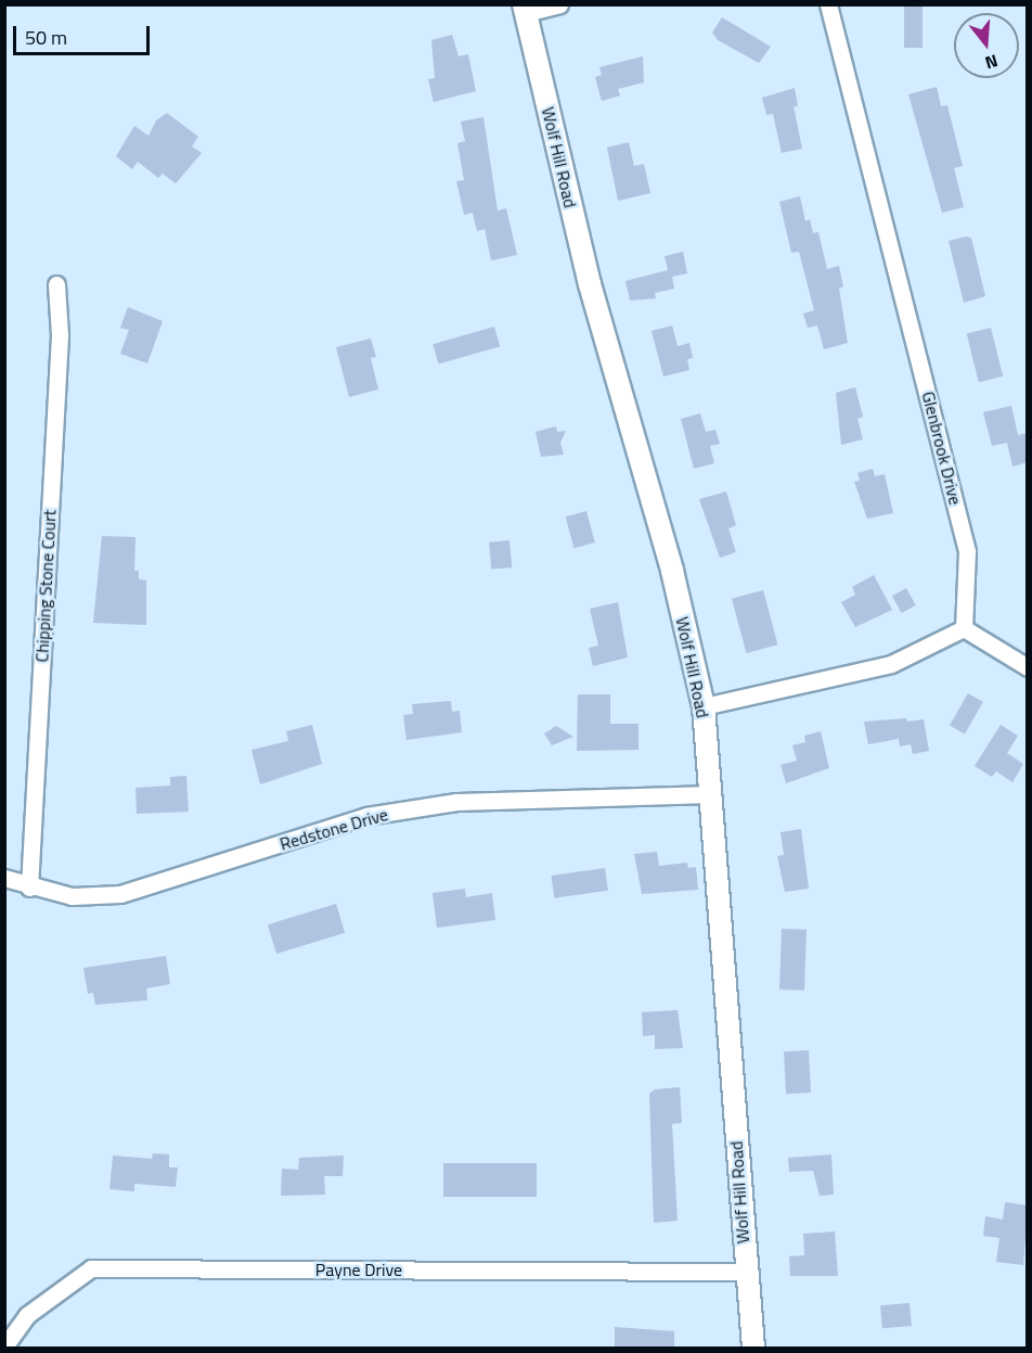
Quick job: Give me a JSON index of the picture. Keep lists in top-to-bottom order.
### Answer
{
  "streets": {
    "street": [
      "Wolf Hill Road",
      "Glenbrook Drive",
      "Chipping Stone Court",
      "Redstone Drive",
      "Payne Drive"
    ]
  },
  "crossings": [
    ["Wolf Hill Road", "Redstone Drive"],
    ["Wolf Hill Road", "Payne Drive"],
    ["Chipping Stone Court", "Redstone Drive"]
  ],
  "scale_bar": "50 m",
  "north": "bottom"
}
